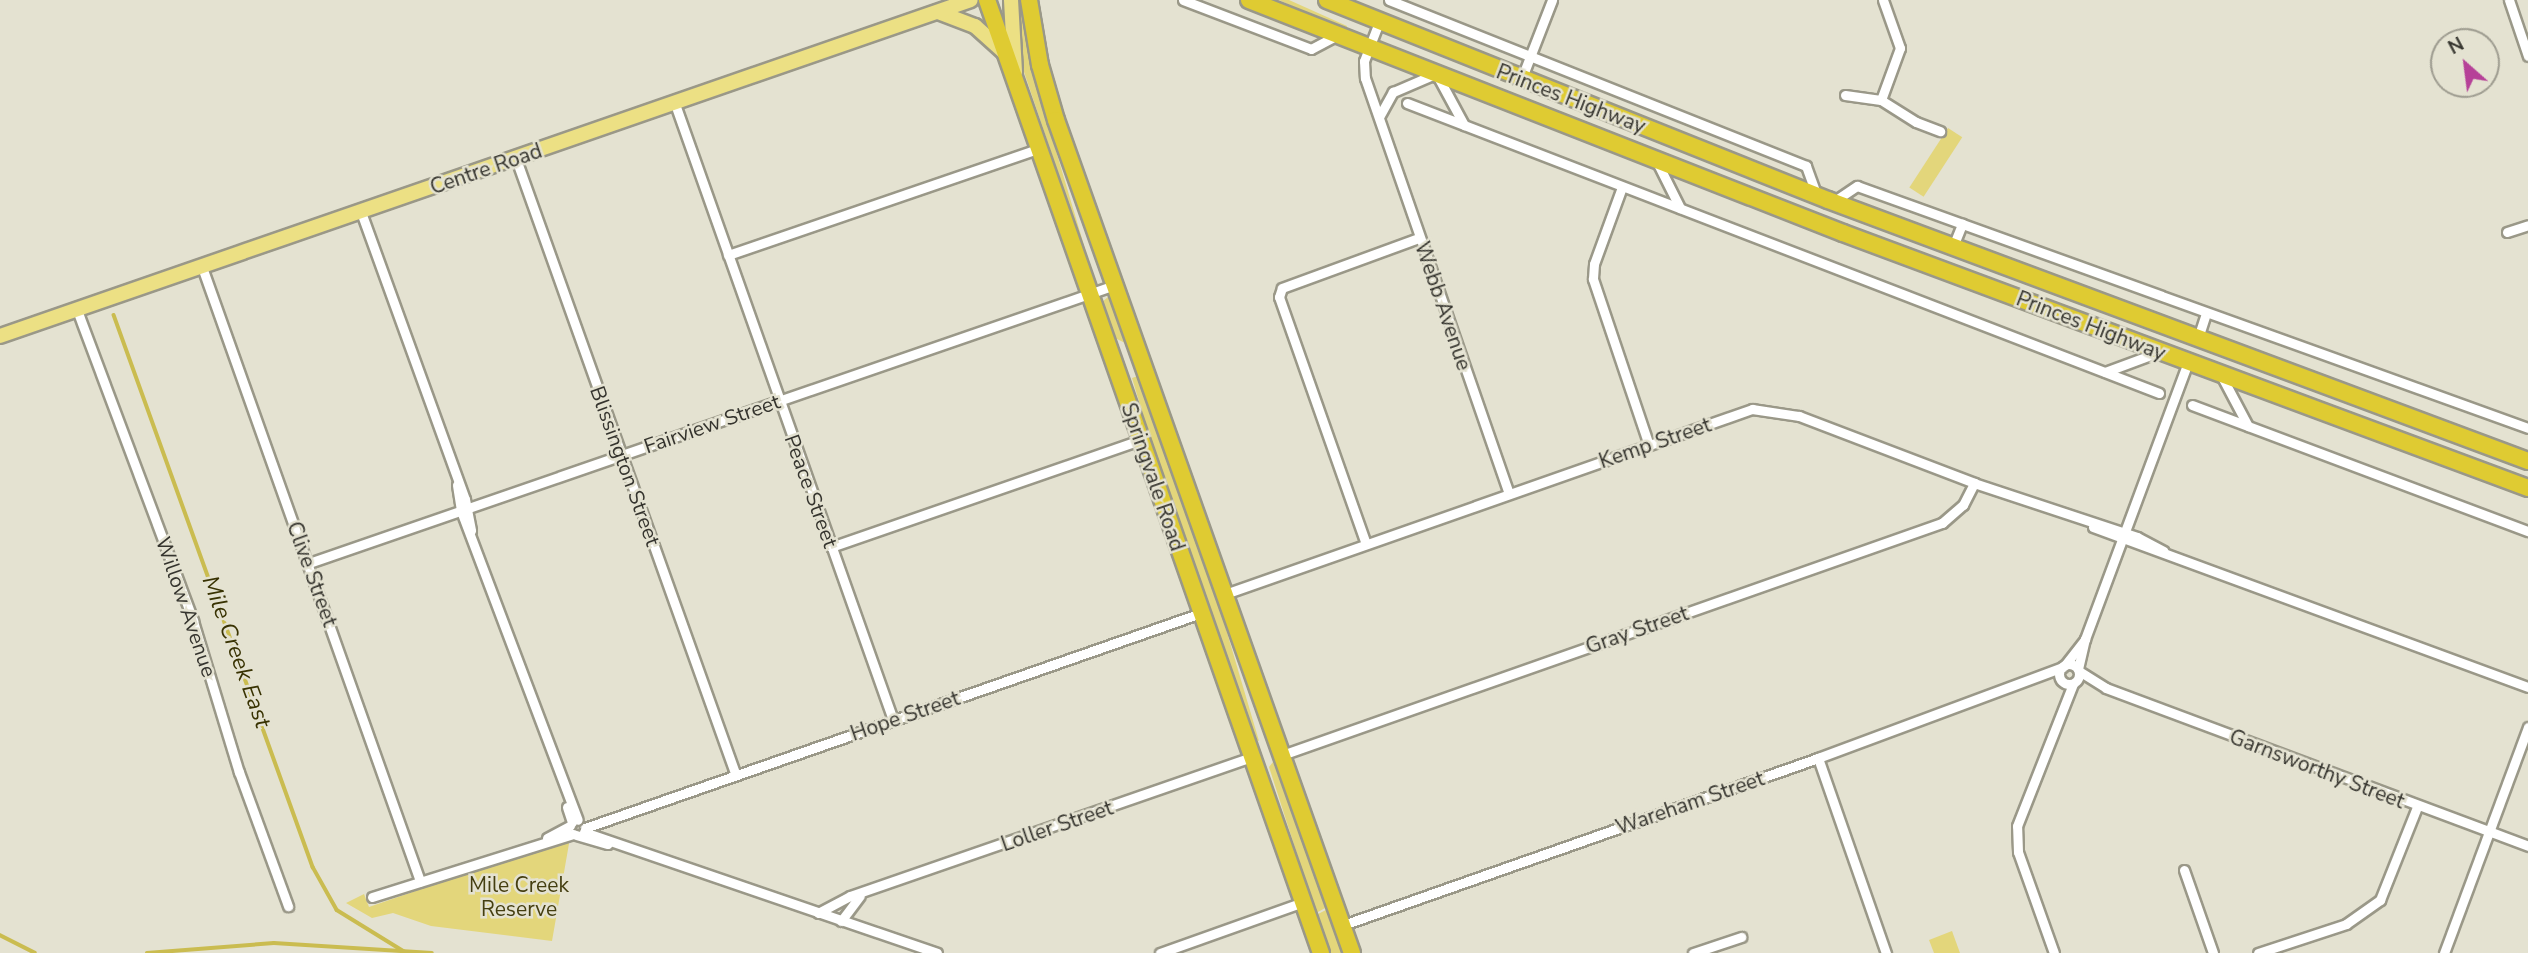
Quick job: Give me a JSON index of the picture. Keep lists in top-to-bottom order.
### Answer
{
  "streets": {
    "highway": ["Princes Highway", "Springvale Road"],
    "main road": ["Centre Road"],
    "street": [
      "Webb Avenue",
      "Fairview Street",
      "Kemp Street",
      "Blissington Street",
      "Peace Street",
      "Clive Street",
      "Willow Avenue",
      "Gray Street",
      "Hope Street",
      "Garnsworthy Street",
      "Wareham Street",
      "Loller Street"
    ]
  },
  "crossings": [
    ["Princes Highway", "Webb Avenue"],
    ["Centre Road", "Blissington Street"],
    ["Centre Road", "Peace Street"],
    ["Centre Road", "Clive Street"],
    ["Centre Road", "Willow Avenue"],
    ["Webb Avenue", "Kemp Street"],
    ["Fairview Street", "Blissington Street"],
    ["Fairview Street", "Springvale Road"],
    ["Fairview Street", "Peace Street"],
    ["Fairview Street", "Clive Street"],
    ["Kemp Street", "Springvale Road"],
    ["Kemp Street", "Gray Street"],
    ["Blissington Street", "Hope Street"],
    ["Springvale Road", "Gray Street"],
    ["Springvale Road", "Hope Street"],
    ["Springvale Road", "Wareham Street"],
    ["Springvale Road", "Loller Street"],
    ["Peace Street", "Hope Street"],
    ["Clive Street", "Hope Street"],
    ["Garnsworthy Street", "Wareham Street"]
  ],
  "water": ["Mile Creek East"],
  "parks": ["Mile Creek Reserve"],
  "north": "top left"
}
